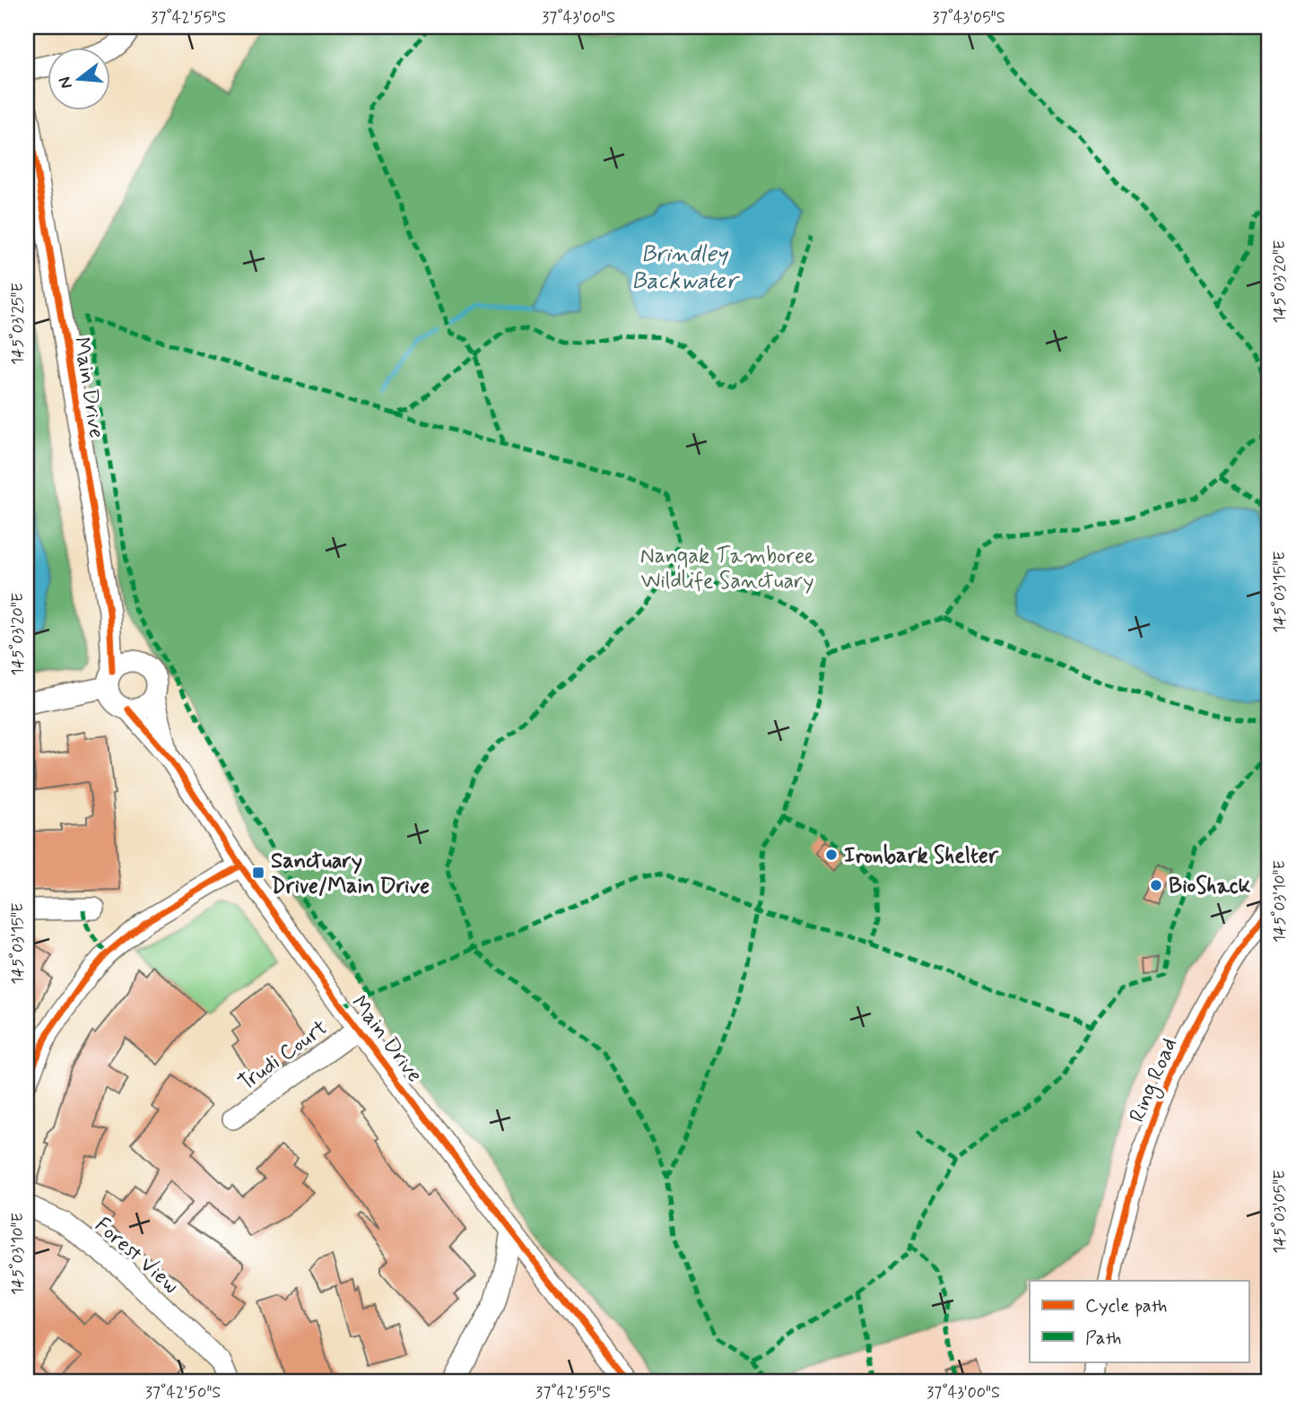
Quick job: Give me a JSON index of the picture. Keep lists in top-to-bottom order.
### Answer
{
  "streets": {
    "street": [
      "Main Drive",
      "Trudi Court",
      "Ring Road",
      "Forest View"
    ]
  },
  "crossings": [
    ["Main Drive", "Trudi Court"]
  ],
  "water": ["Brindley Backwater"],
  "parks": ["Nangak Tamboree Wildlife Sanctuary"],
  "places": {
    "other": ["Ironbark Shelter", "BioShack"],
    "transit": ["Sanctuary Drive/Main Drive"]
  },
  "legend": ["Cycle path", "Path"],
  "north": "left",
  "coordinates": [
    "37°42'55\"S",
    "37°43'00\"S",
    "37°43'05\"S",
    "145°03'20\"E",
    "145°03'25\"E",
    "145°03'15\"E",
    "145°03'10\"E",
    "145°03'05\"E",
    "37°42'50\"S"
  ]
}
